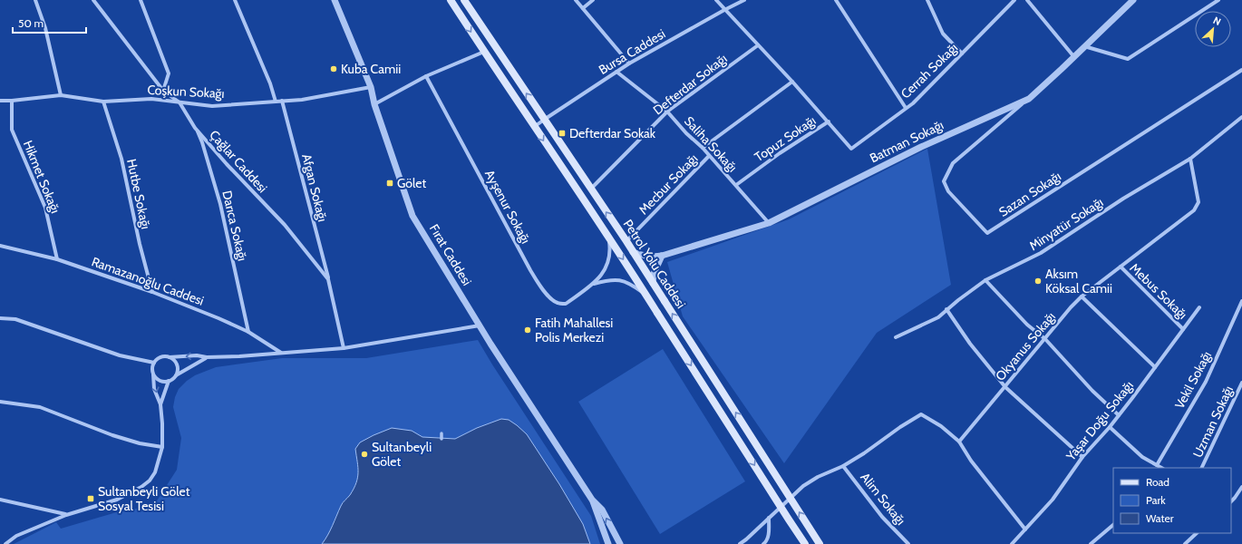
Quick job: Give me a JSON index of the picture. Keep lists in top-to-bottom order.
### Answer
{
  "streets": {
    "main road": ["Petrol Yolu Caddesi"],
    "street": [
      "Bursa Caddesi",
      "Cerrah Sokağı",
      "Defterdar Sokağı",
      "Coşkun Sokağı",
      "Topuz Sokağı",
      "Batman Sokağı",
      "Saliha Sokağı",
      "Çağlar Caddesi",
      "Hikmet Sokağı",
      "Mecbur Sokağı",
      "Afgan Sokağı",
      "Hutbe Sokağı",
      "Sazan Sokağı",
      "Ayşenur Sokağı",
      "Minyatür Sokağı",
      "Darıca Sokağı",
      "Fırat Caddesi",
      "Ramazanoğlu Caddesi",
      "Mebus Sokağı",
      "Okyanus Sokağı",
      "Vekil Sokağı",
      "Yaşar Doğu Sokağı",
      "Uzman Sokağı",
      "Alim Sokağı"
    ]
  },
  "crossings": [
    ["Bursa Caddesi", "Saliha Sokağı"],
    ["Bursa Caddesi", "Petrol Yolu Caddesi"],
    ["Cerrah Sokağı", "Topuz Sokağı"],
    ["Defterdar Sokağı", "Saliha Sokağı"],
    ["Defterdar Sokağı", "Petrol Yolu Caddesi"],
    ["Coşkun Sokağı", "Çağlar Caddesi"],
    ["Coşkun Sokağı", "Hikmet Sokağı"],
    ["Coşkun Sokağı", "Afgan Sokağı"],
    ["Coşkun Sokağı", "Hutbe Sokağı"],
    ["Coşkun Sokağı", "Fırat Caddesi"],
    ["Topuz Sokağı", "Saliha Sokağı"],
    ["Batman Sokağı", "Saliha Sokağı"],
    ["Batman Sokağı", "Sazan Sokağı"],
    ["Batman Sokağı", "Petrol Yolu Caddesi"],
    ["Saliha Sokağı", "Mecbur Sokağı"],
    ["Çağlar Caddesi", "Afgan Sokağı"],
    ["Çağlar Caddesi", "Darıca Sokağı"],
    ["Hikmet Sokağı", "Ramazanoğlu Caddesi"],
    ["Mecbur Sokağı", "Petrol Yolu Caddesi"],
    ["Hutbe Sokağı", "Ramazanoğlu Caddesi"],
    ["Minyatür Sokağı", "Okyanus Sokağı"],
    ["Darıca Sokağı", "Ramazanoğlu Caddesi"],
    ["Mebus Sokağı", "Okyanus Sokağı"],
    ["Mebus Sokağı", "Yaşar Doğu Sokağı"]
  ],
  "places": {
    "other": [
      "Kuba Camii",
      "Aksım Köksal Camii",
      "Fatih Mahallesi Polis Merkezi",
      "Sultanbeyli Gölet"
    ],
    "transit": ["Defterdar Sokak", "Gölet", "Sultanbeyli Gölet Sosyal Tesisi"]
  },
  "legend": ["Road", "Park", "Water"],
  "scale_bar": "50 m",
  "north": "top right"
}
